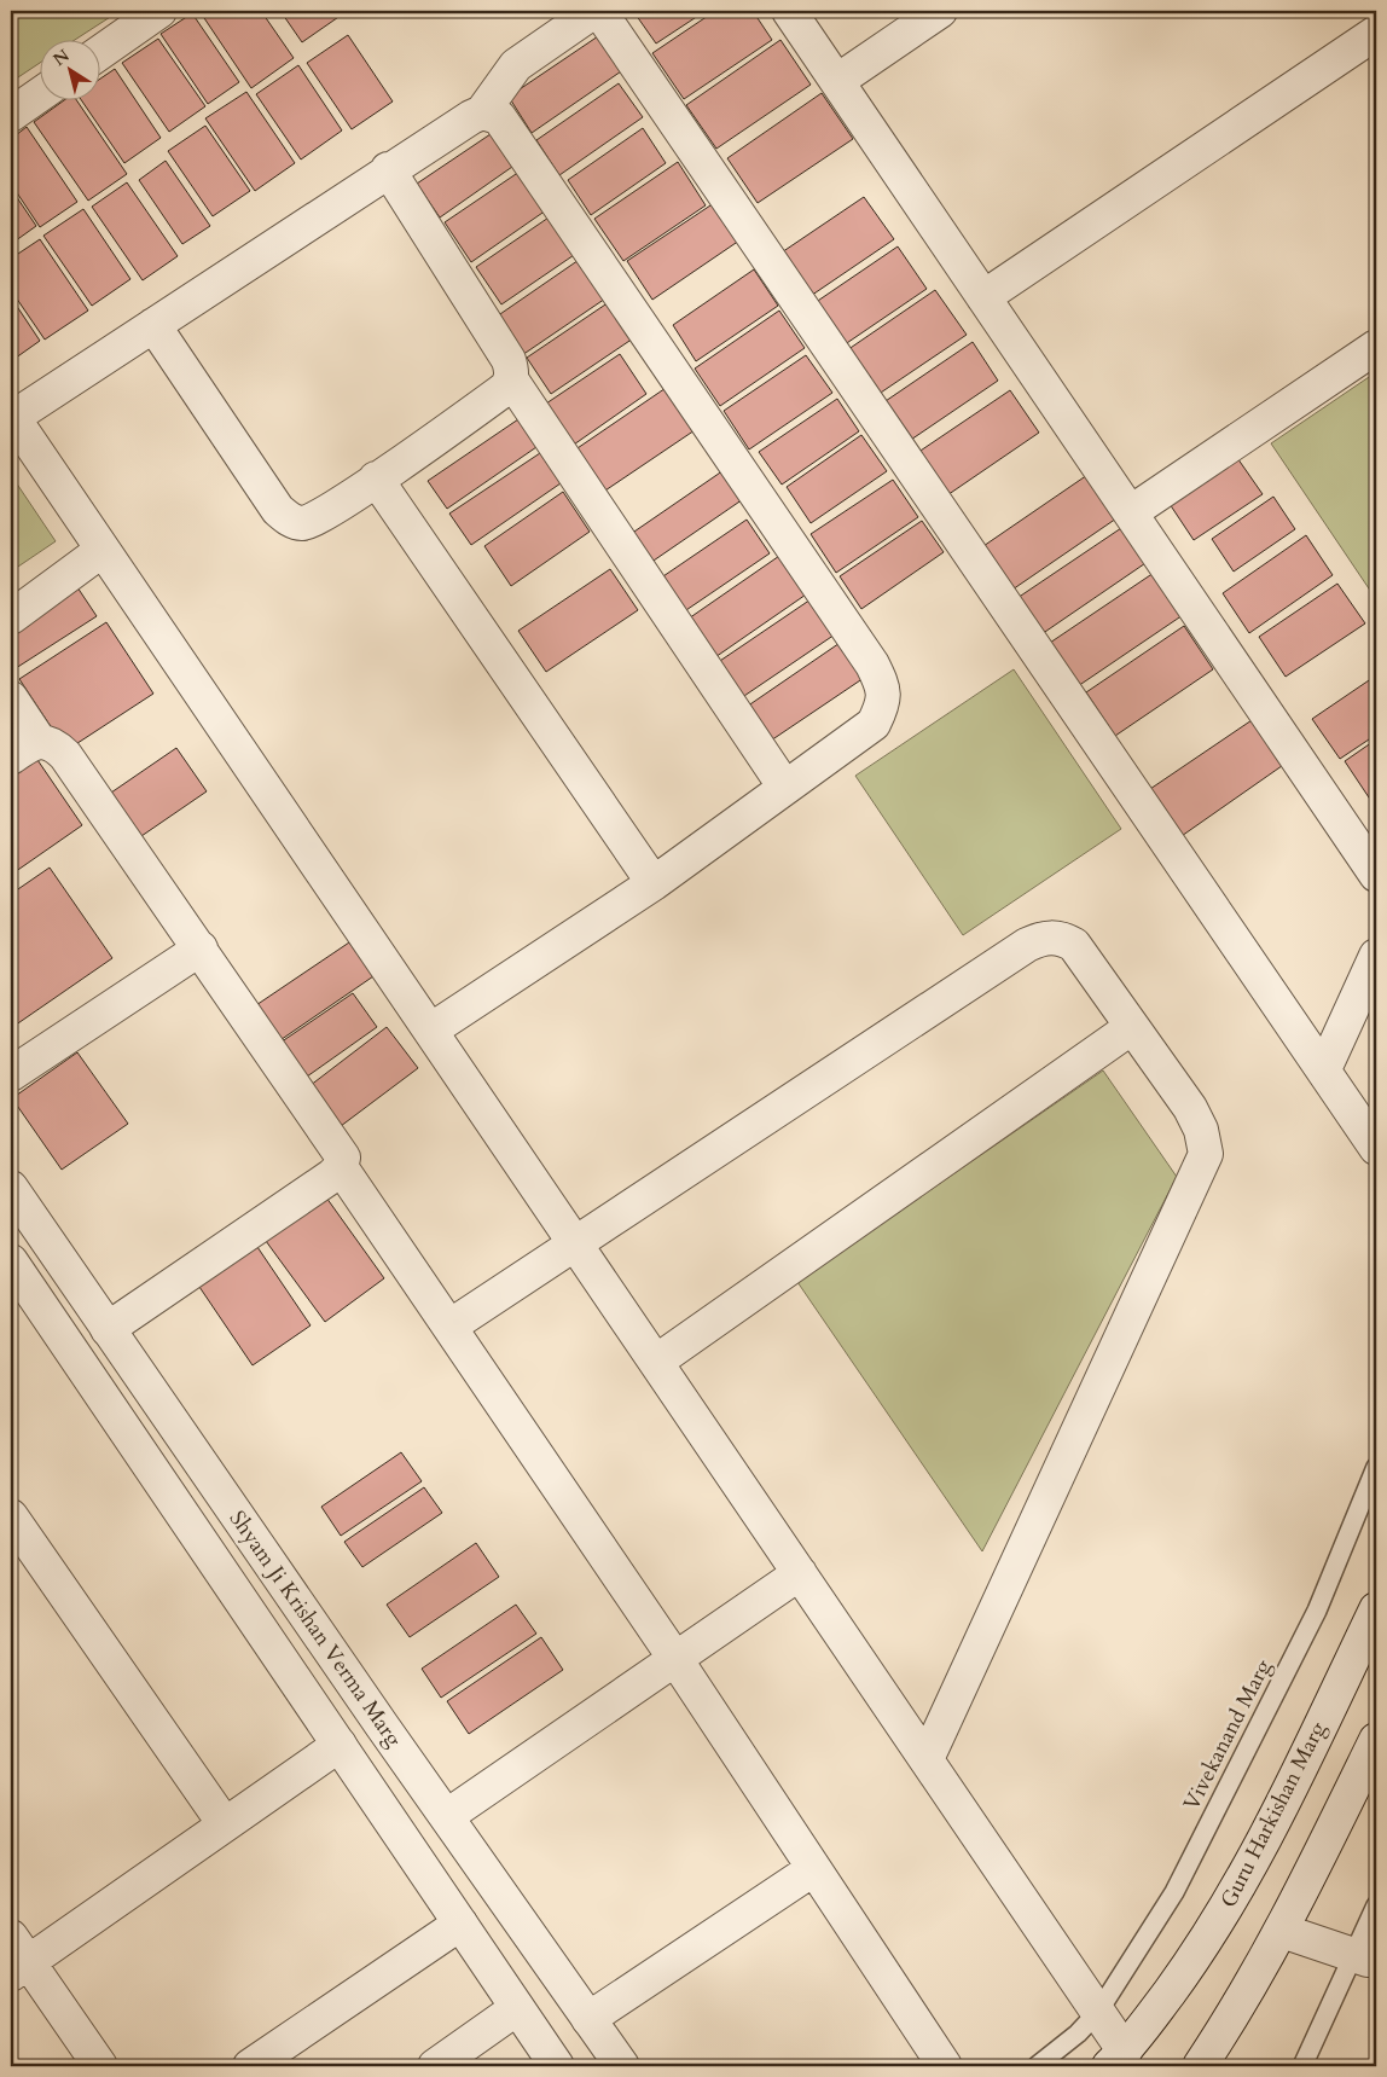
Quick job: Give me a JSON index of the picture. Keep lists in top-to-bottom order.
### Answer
{
  "streets": {
    "street": ["Shyam Ji Krishan Verma Marg", "Guru Harkishan Marg"],
    "lane": ["Vivekanand Marg"]
  },
  "north": "top left"
}
